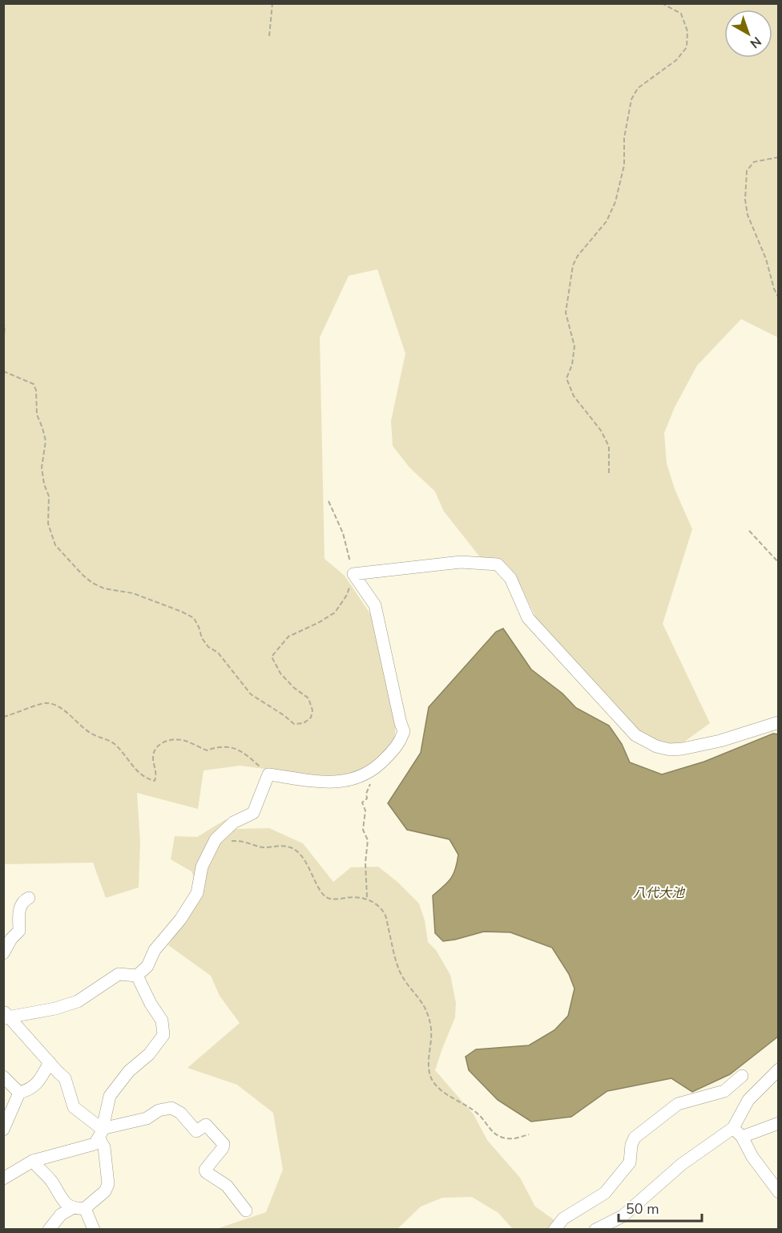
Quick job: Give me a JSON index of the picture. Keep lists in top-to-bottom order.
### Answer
{
  "water": ["八代大池"],
  "scale_bar": "50 m",
  "north": "bottom right"
}
